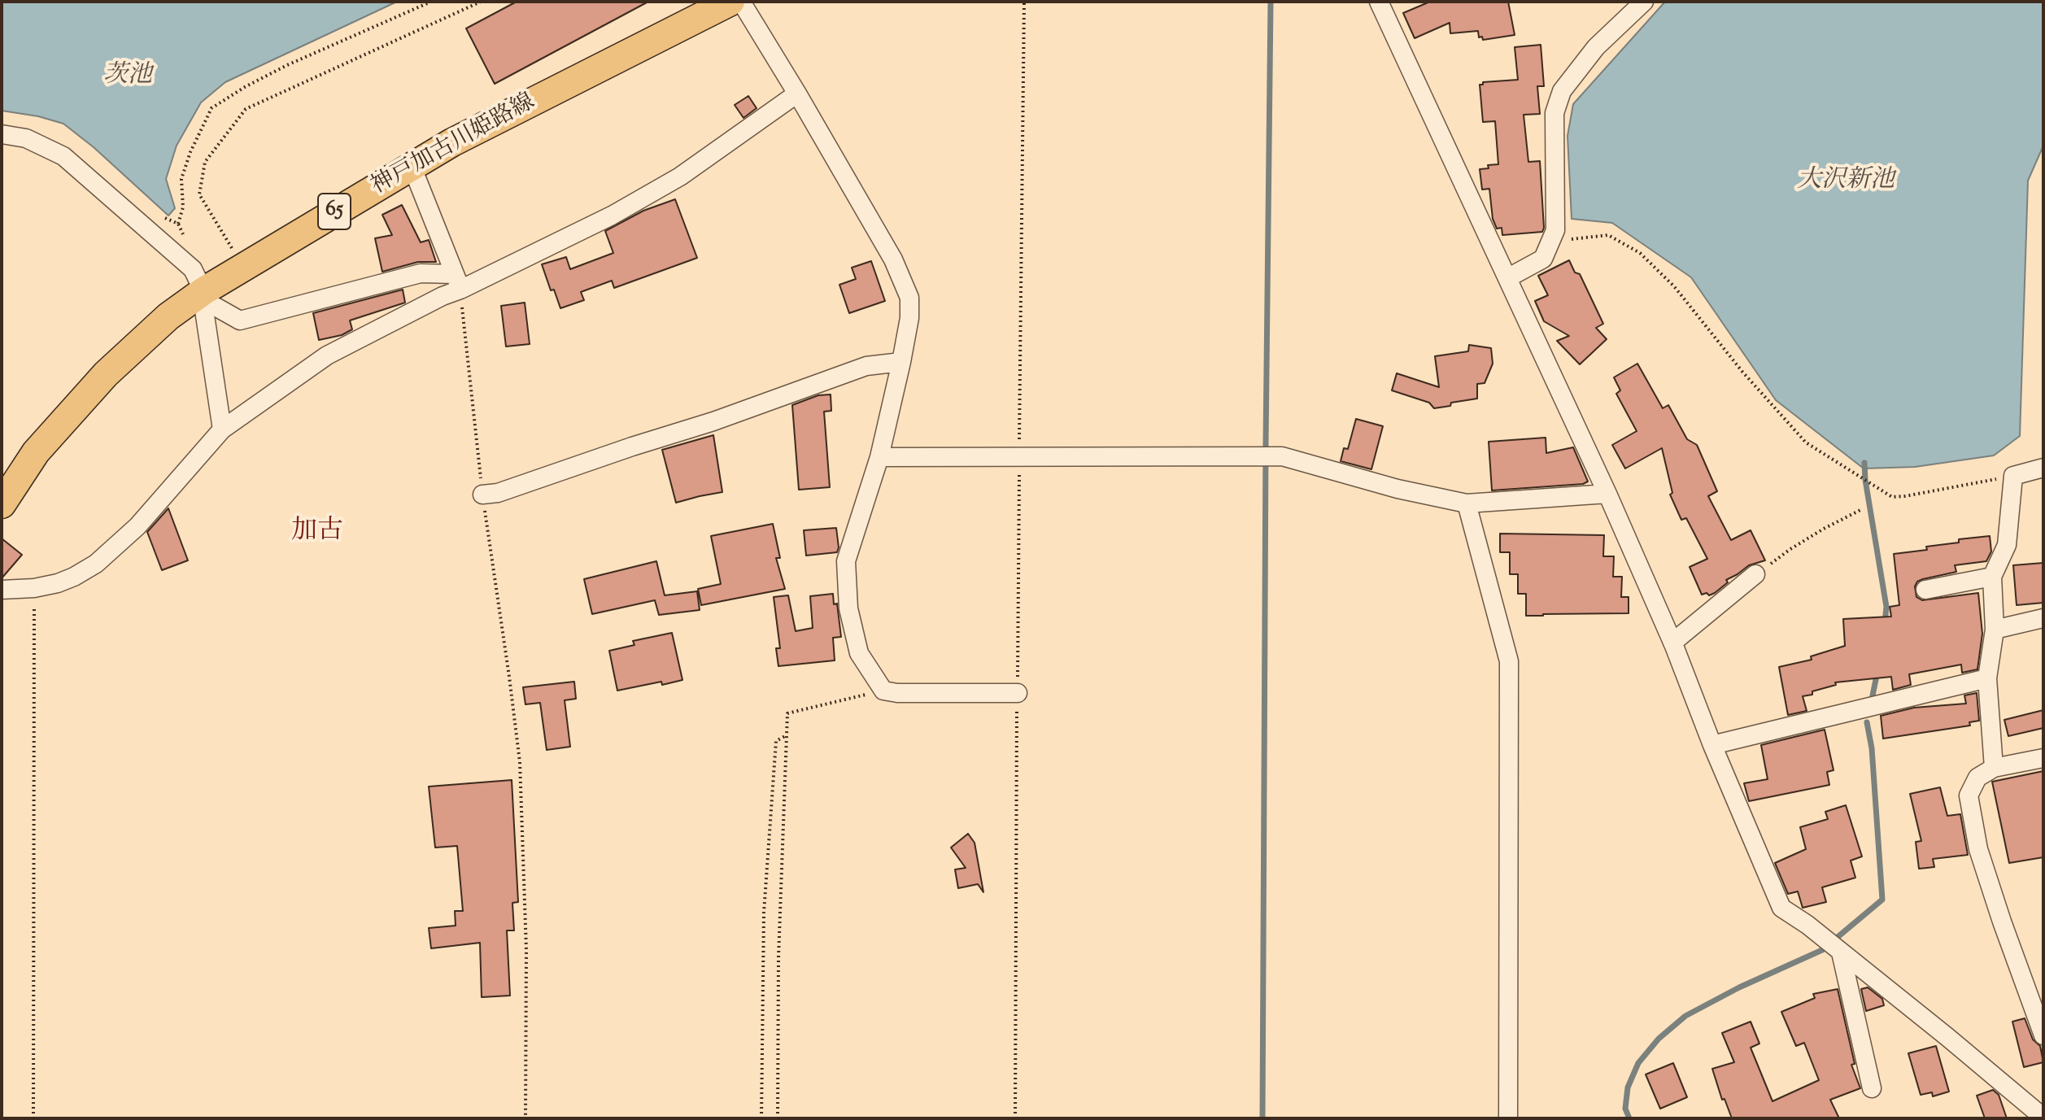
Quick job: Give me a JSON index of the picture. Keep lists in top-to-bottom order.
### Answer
{
  "streets": {
    "main road": ["神戸加古川姫路線", "65"]
  },
  "districts": ["加古"],
  "water": ["茨池", "大沢新池"]
}
